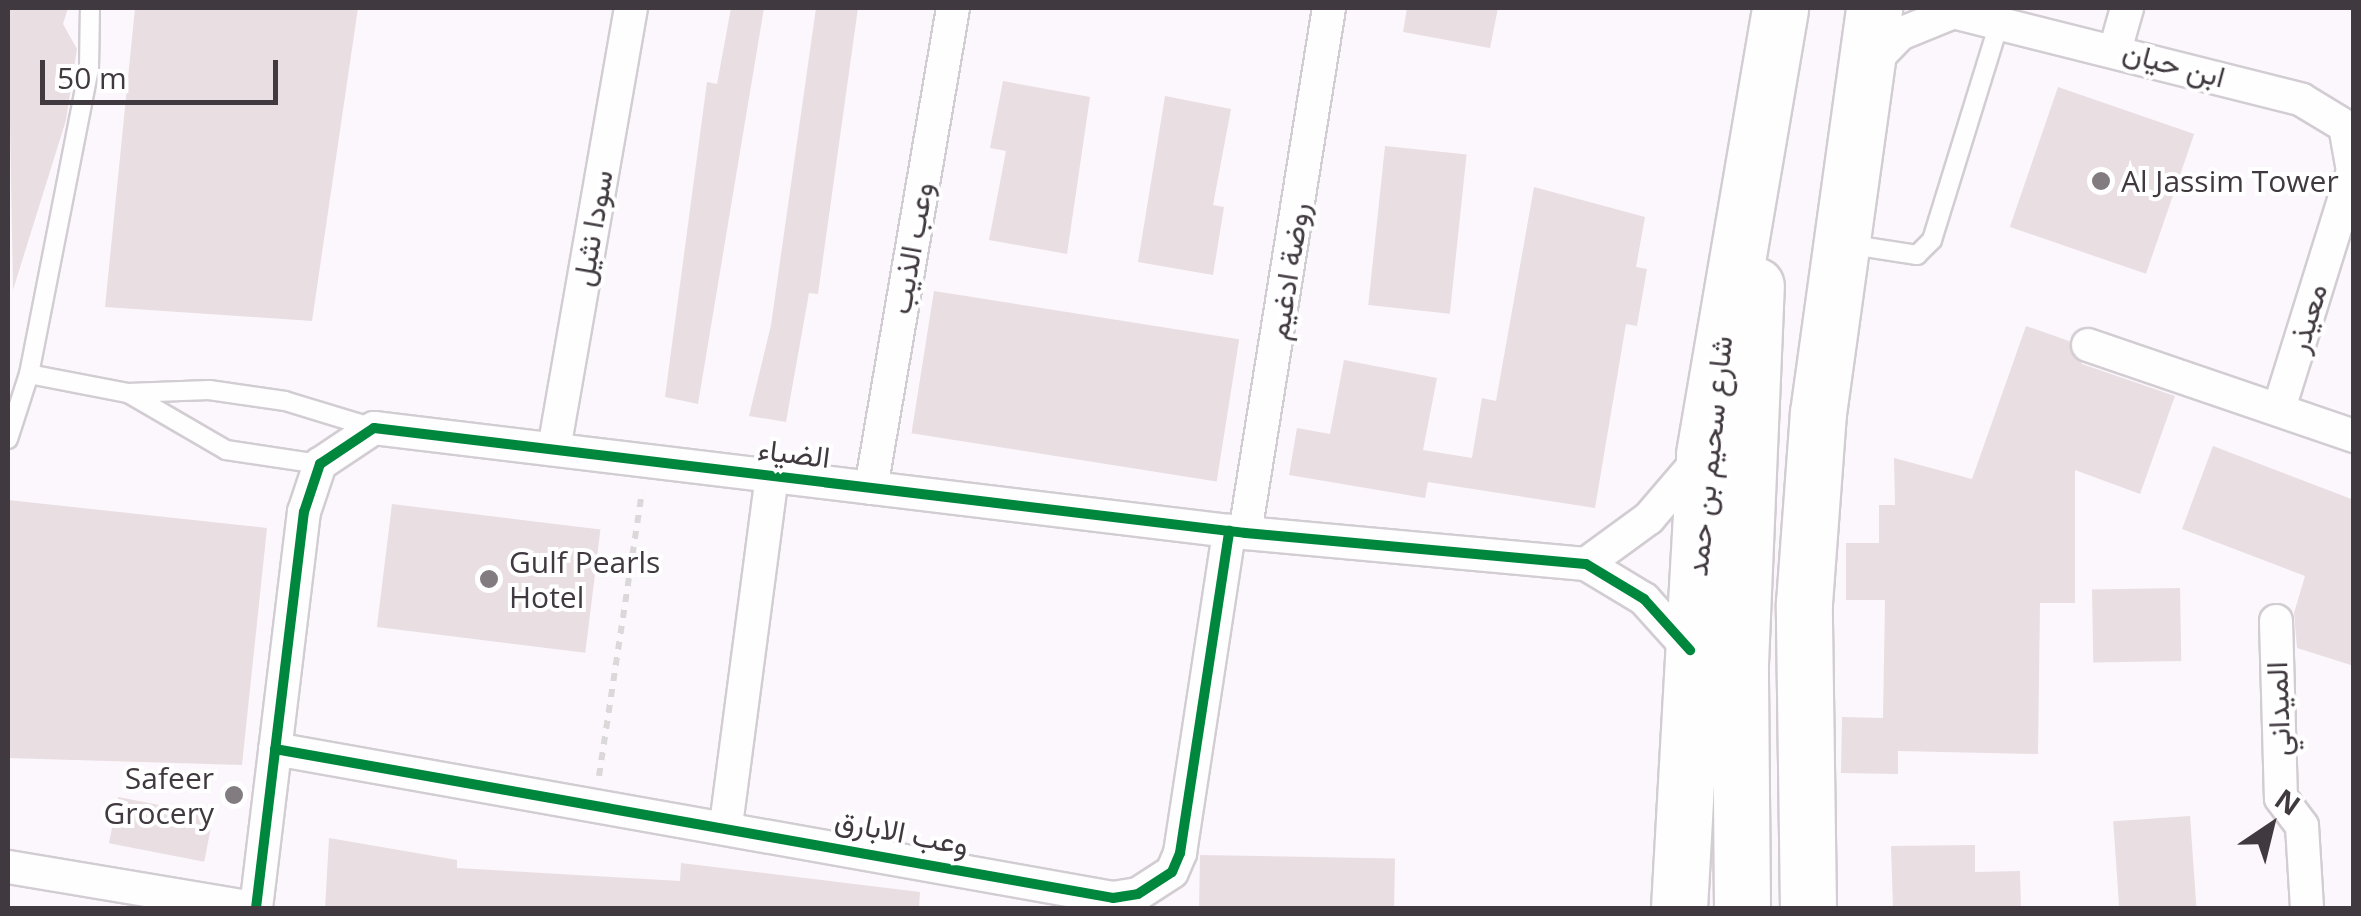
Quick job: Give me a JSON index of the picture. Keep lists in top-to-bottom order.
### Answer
{
  "streets": {
    "highway": ["شارع سحيم بن حمد"],
    "street": [
      "ابن حيان",
      "سودا نثيل",
      "وعب الذيب",
      "روضة ادغيم",
      "معيذر",
      "الضياء",
      "الميداني",
      "وعب الابارق"
    ]
  },
  "crossings": [
    ["ابن حيان", "معيذر"],
    ["سودا نثيل", "الضياء"],
    ["وعب الذيب", "الضياء"],
    ["روضة ادغيم", "الضياء"],
    ["روضة ادغيم", "وعب الابارق"],
    ["الضياء", "شارع سحيم بن حمد"],
    ["الضياء", "وعب الابارق"]
  ],
  "places": ["Al Jassim Tower", "Gulf Pearls Hotel", "Safeer Grocery"],
  "scale_bar": "50 m",
  "north": "top right"
}
